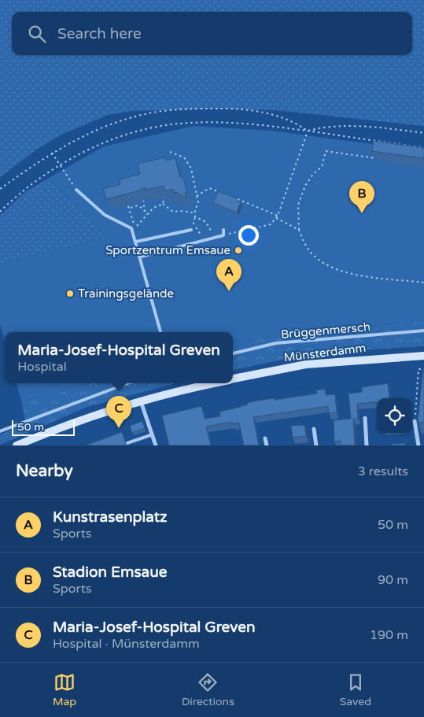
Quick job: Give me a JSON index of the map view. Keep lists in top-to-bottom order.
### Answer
{
  "streets": {
    "main road": ["Münsterdamm"],
    "lane": ["Brüggenmersch"]
  },
  "places": ["Sportzentrum Emsaue", "Trainingsgelände"],
  "scale_bar": "50 m",
  "page": {
    "search": "Search here",
    "pins": ["B", "A", "C"],
    "popup": ["Maria-Josef-Hospital Greven", "Hospital"],
    "scale": "50 m",
    "heading": ["Nearby", "3 results"],
    "list": [
      {
        "mark": "A",
        "name": "Kunstrasenplatz",
        "note": "Sports",
        "value": "50 m"
      },
      {
        "mark": "B",
        "name": "Stadion Emsaue",
        "note": "Sports",
        "value": "90 m"
      },
      {
        "mark": "C",
        "name": "Maria-Josef-Hospital Greven",
        "note": "Hospital · Münsterdamm",
        "value": "190 m"
      }
    ],
    "nav": ["Map", "Directions", "Saved"]
  }
}
